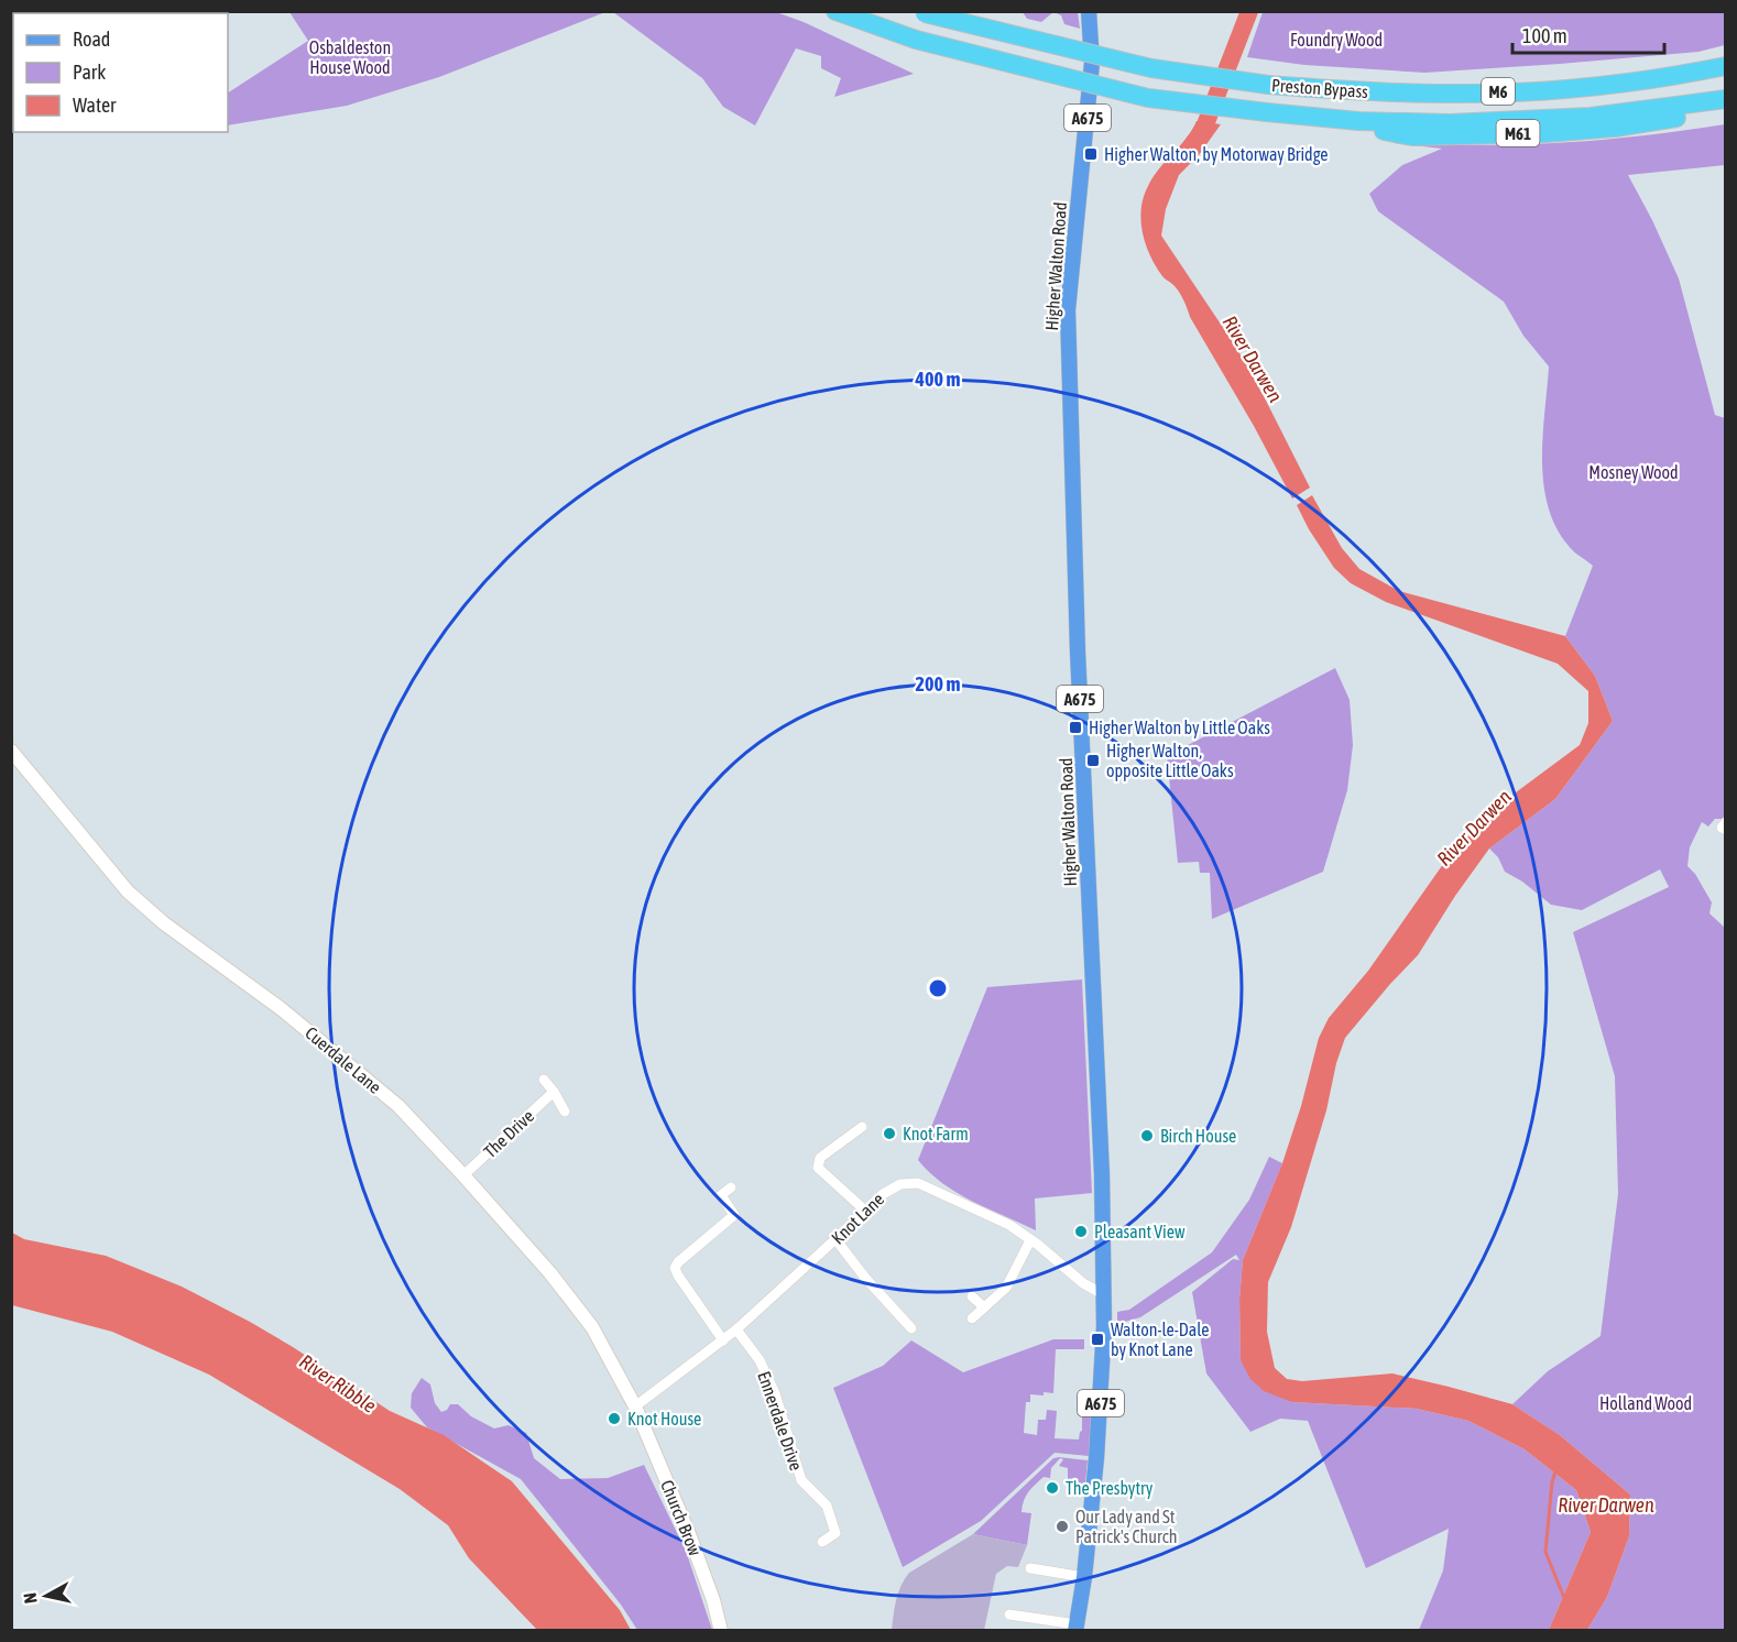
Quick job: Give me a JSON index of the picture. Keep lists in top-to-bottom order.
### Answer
{
  "streets": {
    "highway": ["Preston Bypass", "M6", "M61"],
    "main road": [
      "A675",
      "Higher Walton Road",
      "Cuerdale Lane",
      "Church Brow"
    ],
    "street": ["The Drive", "Knot Lane", "Ennerdale Drive"]
  },
  "crossings": [
    ["Preston Bypass", "M6"],
    ["Preston Bypass", "M61"],
    ["M6", "M61"],
    ["Higher Walton Road", "Knot Lane"],
    ["Cuerdale Lane", "The Drive"],
    ["Cuerdale Lane", "Knot Lane"],
    ["Cuerdale Lane", "Church Brow"],
    ["Knot Lane", "Ennerdale Drive"],
    ["Knot Lane", "Church Brow"]
  ],
  "water": ["River Darwen", "River Ribble"],
  "parks": [
    "Foundry Wood",
    "Osbaldeston House Wood",
    "Mosney Wood",
    "Holland Wood"
  ],
  "places": {
    "transit": [
      "Higher Walton, by Motorway Bridge",
      "Higher Walton by Little Oaks",
      "Higher Walton, opposite Little Oaks",
      "Walton-le-Dale by Knot Lane"
    ],
    "other": [
      "Knot Farm",
      "Birch House",
      "Pleasant View",
      "Knot House",
      "The Presbytry",
      "Our Lady and St Patrick's Church"
    ]
  },
  "legend": ["Road", "Park", "Water"],
  "scale_bar": "100 m",
  "north": "left",
  "rings": ["400 m", "200 m"]
}
